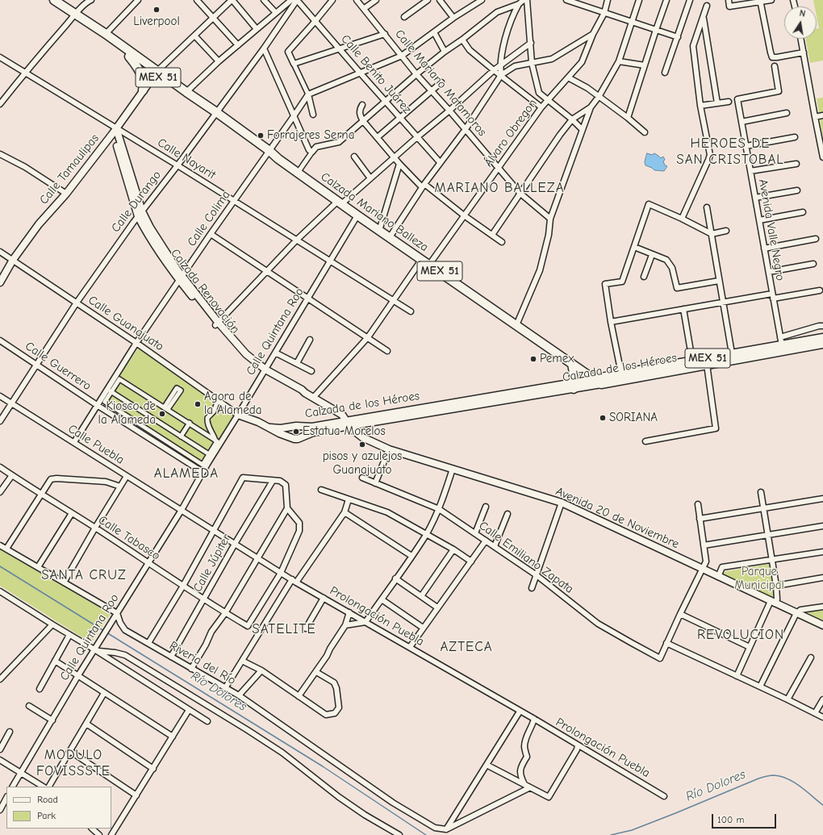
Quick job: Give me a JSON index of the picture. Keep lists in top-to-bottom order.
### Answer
{
  "streets": {
    "main road": ["MEX 51", "Calzada Mariano Balleza", "Calzada de los Héroes"],
    "street": [
      "Calle Benito Juárez",
      "Calle Mariano Matamoros",
      "Álvaro Obregon",
      "Calle Nayarit",
      "Calle Tamaulipas",
      "Calle Durango",
      "Calle Colima",
      "Avenida Valle Negro",
      "Calzada Renovación",
      "Calle Guanajuato",
      "Calle Quintana Roo",
      "Calle Guerrero",
      "Calle Puebla",
      "Avenida 20 de Noviembre",
      "Calle Tabasco",
      "Calle Emiliano Zapata",
      "Calle Júpiter",
      "Prolongación Puebla",
      "Riveria del Río"
    ]
  },
  "crossings": [
    ["Calle Benito Juárez", "Calle Durango"],
    ["MEX 51", "Calle Tamaulipas"],
    ["MEX 51", "Calle Durango"],
    ["MEX 51", "Calzada Mariano Balleza"],
    ["Calle Mariano Matamoros", "Álvaro Obregon"],
    ["Álvaro Obregon", "Calzada Mariano Balleza"],
    ["Calle Nayarit", "Calle Tamaulipas"],
    ["Calle Nayarit", "Calle Durango"],
    ["Calle Nayarit", "Calle Colima"],
    ["Calle Nayarit", "Calzada Renovación"],
    ["Calle Nayarit", "Calle Quintana Roo"],
    ["Calle Tamaulipas", "Calzada Renovación"],
    ["Calle Tamaulipas", "Calle Guanajuato"],
    ["Calle Durango", "Calzada Mariano Balleza"],
    ["Calle Durango", "Calzada Renovación"],
    ["Calle Durango", "Calle Guanajuato"],
    ["Calle Durango", "Calle Guerrero"],
    ["Calle Durango", "Calle Puebla"],
    ["Calzada Mariano Balleza", "Calle Colima"],
    ["Calzada Mariano Balleza", "Calle Quintana Roo"],
    ["Calzada Mariano Balleza", "Calzada de los Héroes"],
    ["Calle Colima", "Calzada Renovación"],
    ["Calle Colima", "Calle Guanajuato"],
    ["Calle Colima", "Calle Guerrero"],
    ["Calle Colima", "Calle Puebla"],
    ["Avenida Valle Negro", "Calzada de los Héroes"],
    ["Calzada Renovación", "Calle Quintana Roo"],
    ["Calzada Renovación", "Calzada de los Héroes"],
    ["Calzada Renovación", "Avenida 20 de Noviembre"],
    ["Calle Guanajuato", "Calle Quintana Roo"],
    ["Calle Quintana Roo", "Calle Guerrero"],
    ["Calle Quintana Roo", "Calle Puebla"],
    ["Calle Quintana Roo", "Calle Tabasco"],
    ["Calle Quintana Roo", "Prolongación Puebla"],
    ["Calle Quintana Roo", "Riveria del Río"],
    ["Calzada de los Héroes", "Avenida 20 de Noviembre"],
    ["Calle Puebla", "Prolongación Puebla"],
    ["Calle Tabasco", "Calle Júpiter"],
    ["Calle Tabasco", "Prolongación Puebla"],
    ["Calle Júpiter", "Prolongación Puebla"],
    ["Calle Júpiter", "Riveria del Río"]
  ],
  "districts": [
    "HEROES DE SAN CRISTOBAL",
    "MARIANO BALLEZA",
    "ALAMEDA",
    "SANTA CRUZ",
    "SATELITE",
    "REVOLUCION",
    "AZTECA",
    "MODULO FOVISSSTE"
  ],
  "water": ["Río Dolores"],
  "parks": ["Parque Municipal"],
  "places": [
    "Liverpool",
    "Forrajeres Serna",
    "Pemex",
    "Agora de la Alameda",
    "Kiosco de la Alameda",
    "SORIANA",
    "Estatua Morelos",
    "pisos y azulejos Guanajuato"
  ],
  "legend": ["Road", "Park"],
  "scale_bar": "100 m",
  "north": "top"
}
